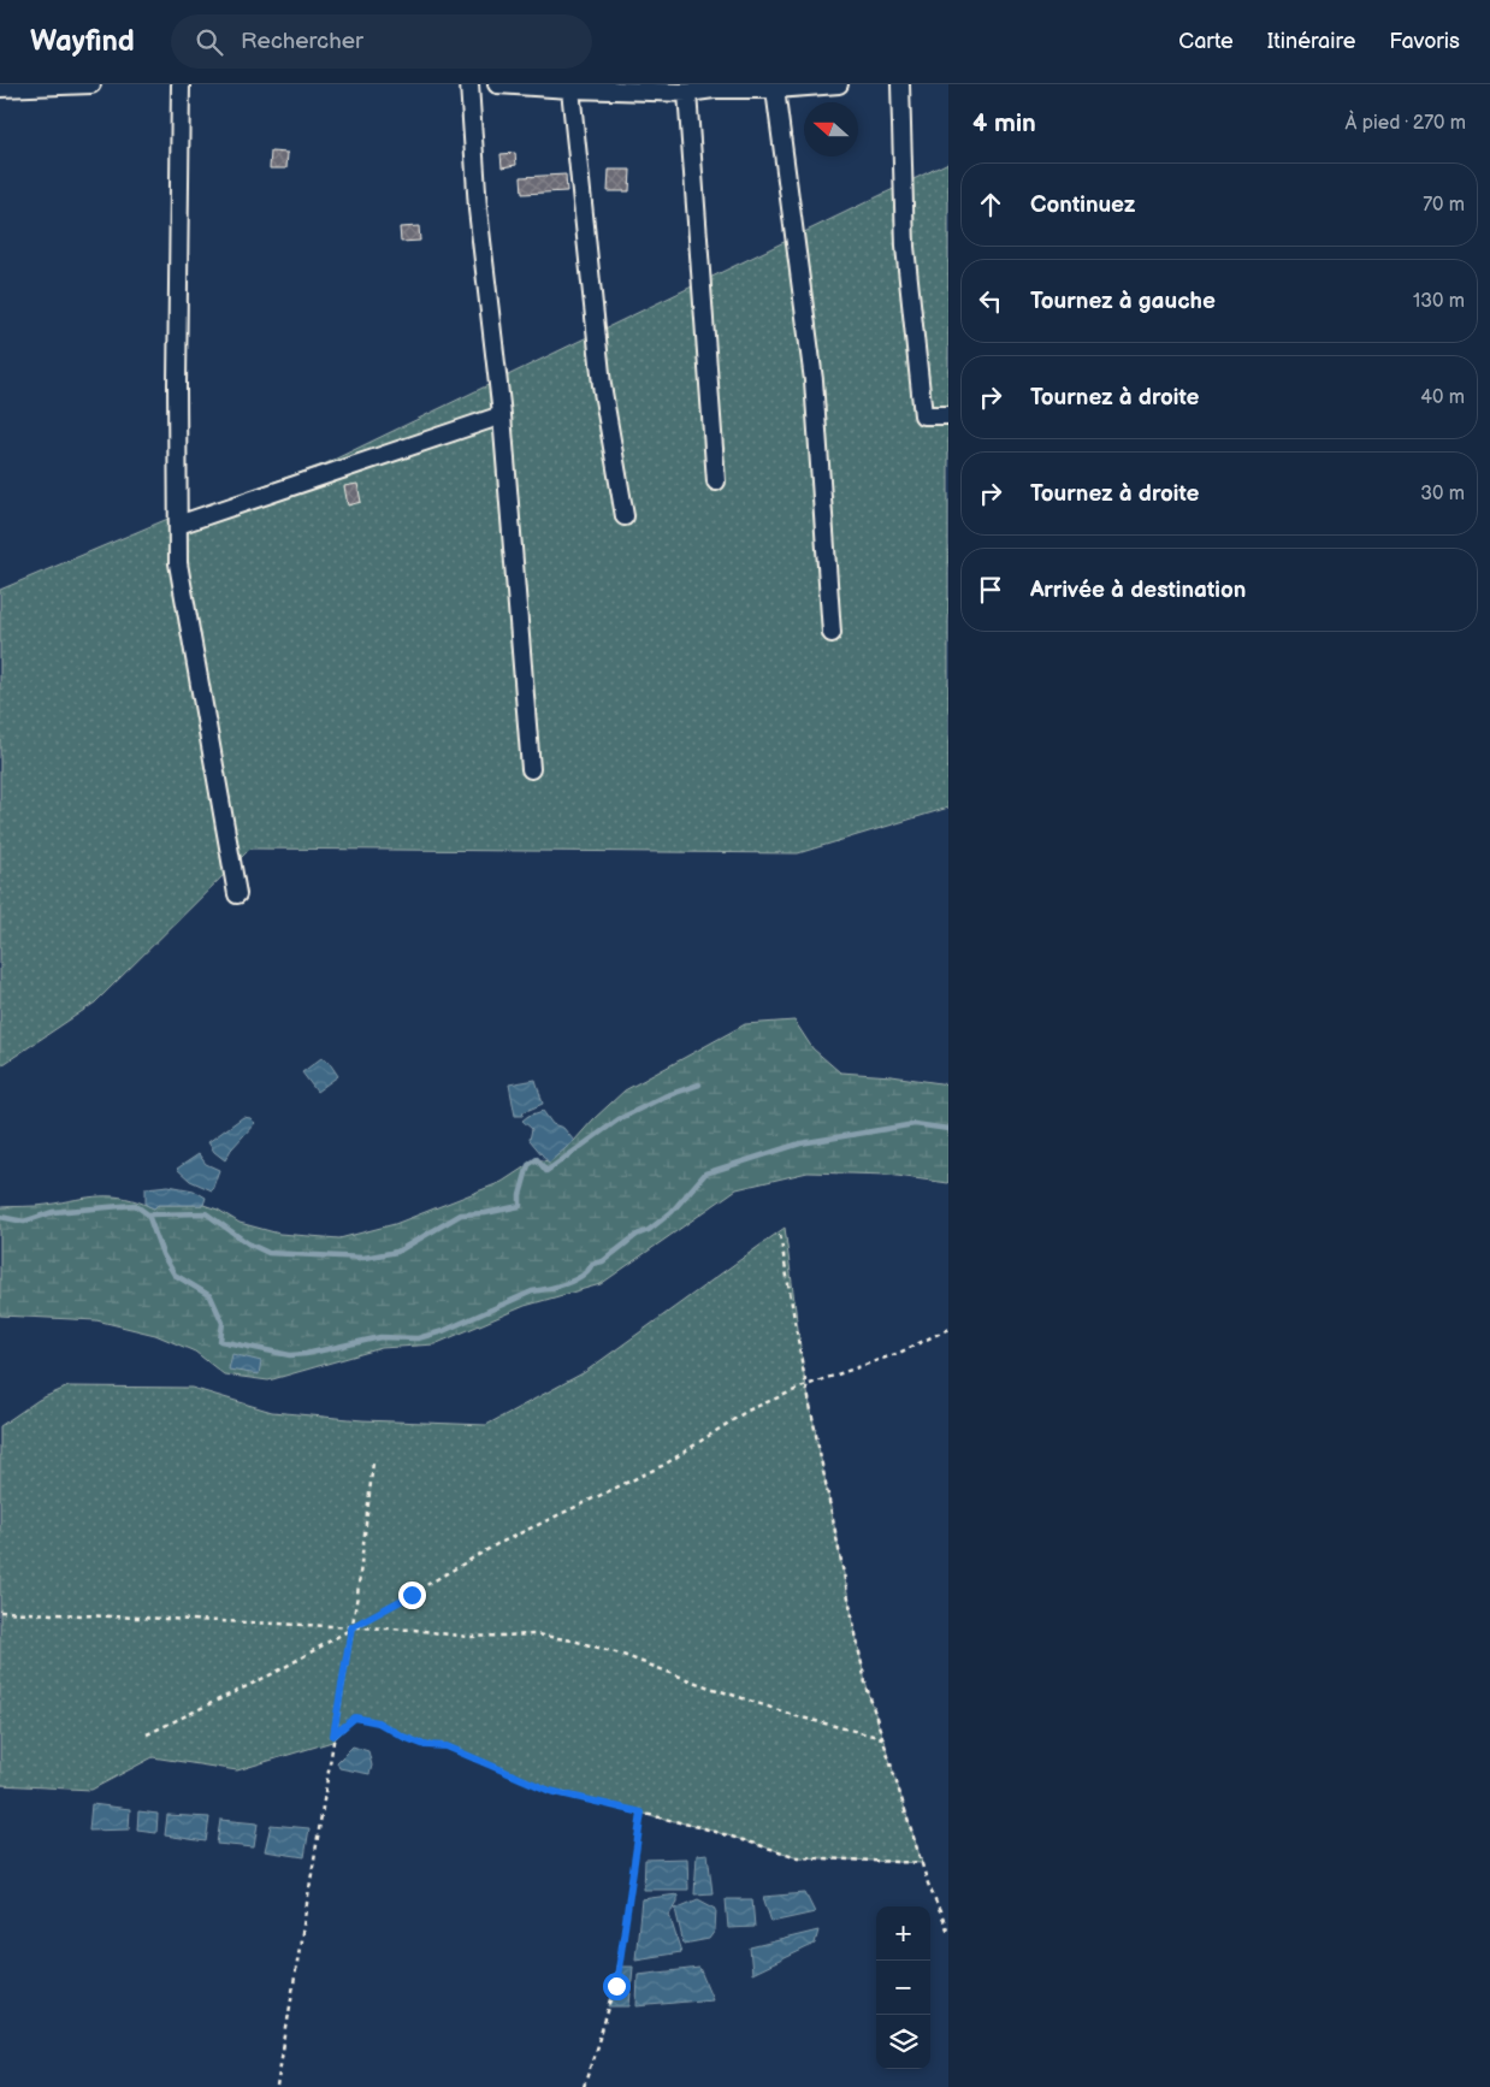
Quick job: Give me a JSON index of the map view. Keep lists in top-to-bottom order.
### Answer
{
  "north": "left",
  "page": {
    "header": "Wayfind",
    "search": "Rechercher",
    "nav": ["Carte", "Itinéraire", "Favoris"],
    "heading": ["4 min", "À pied · 270 m"],
    "list": [
      ["Continuez", "70 m"],
      ["Tournez à gauche", "130 m"],
      ["Tournez à droite", "40 m"],
      ["Tournez à droite", "30 m"],
      "Arrivée à destination"
    ],
    "map_buttons": ["+", "−"]
  }
}
